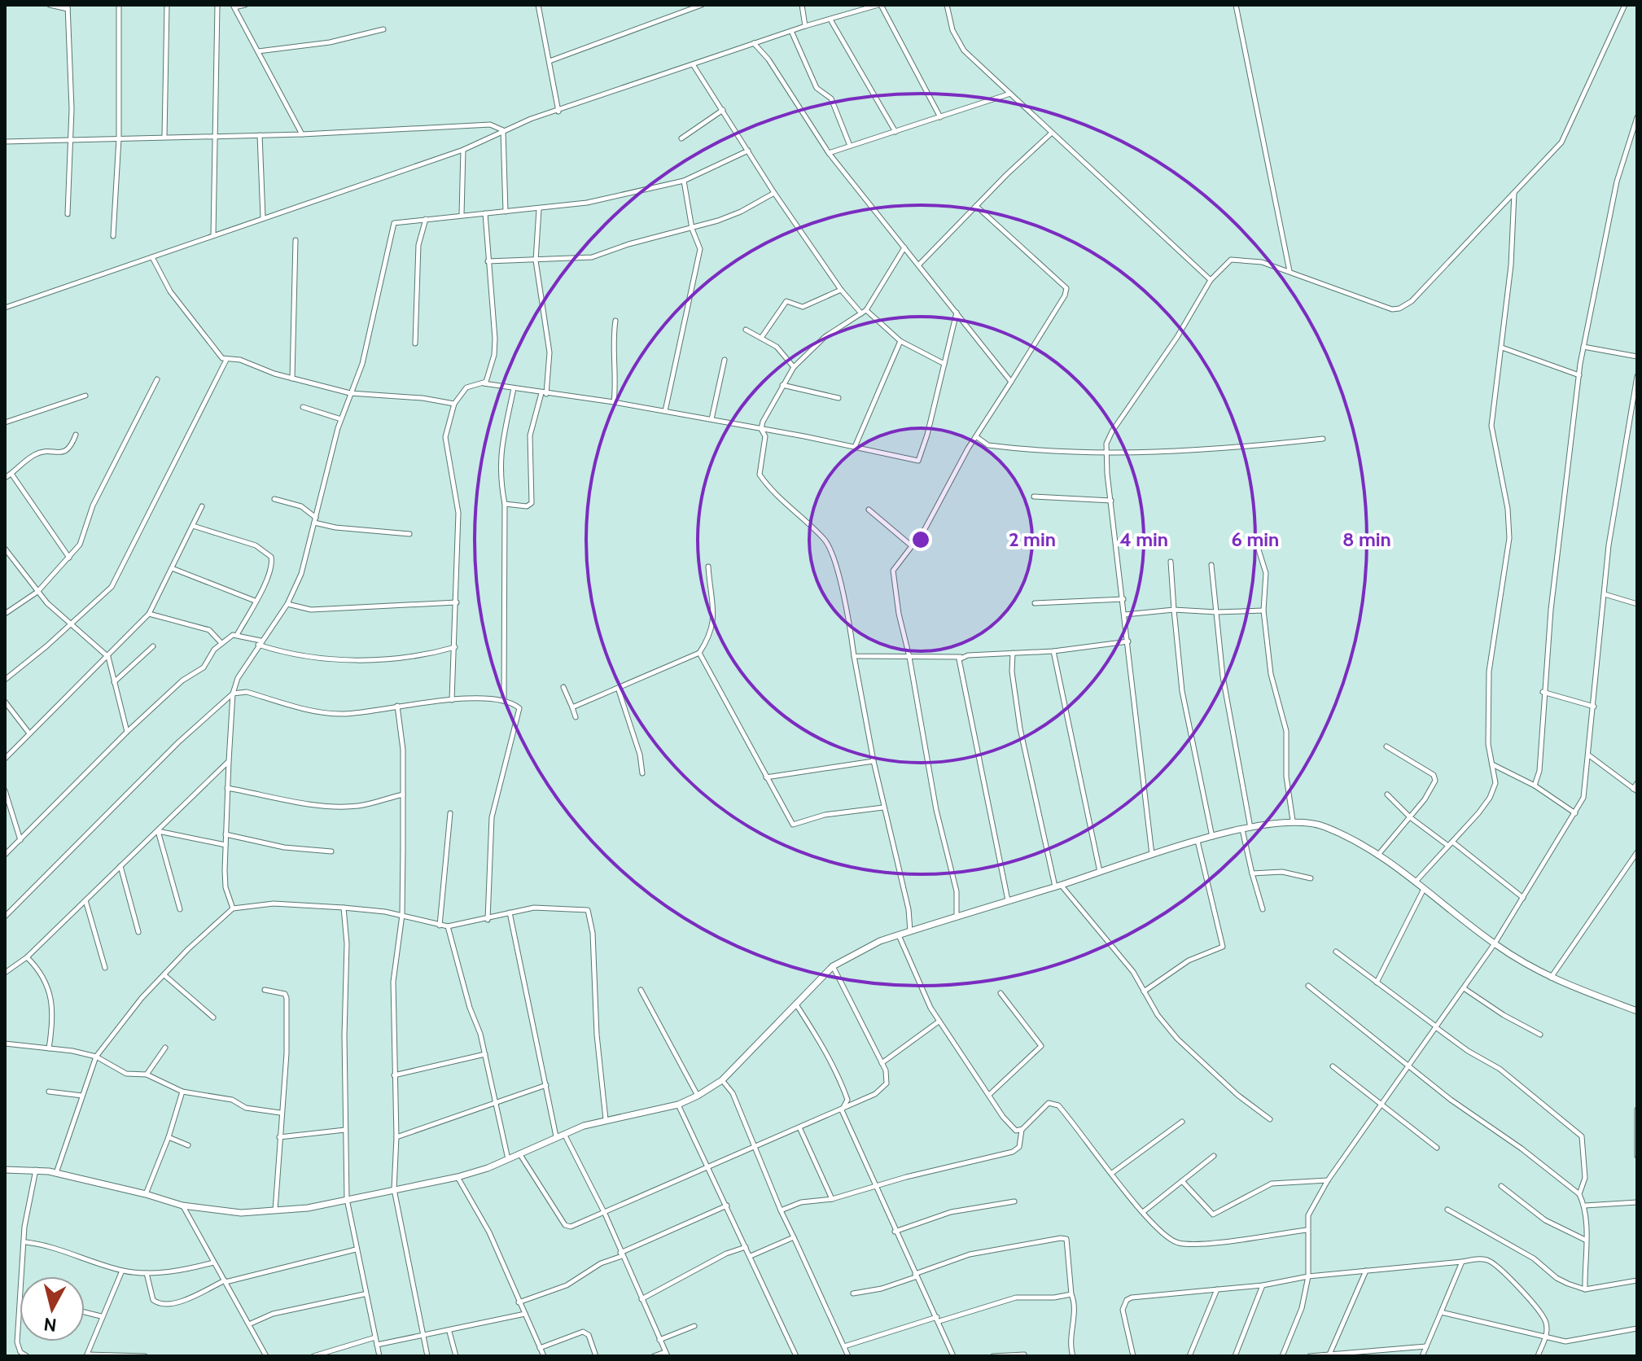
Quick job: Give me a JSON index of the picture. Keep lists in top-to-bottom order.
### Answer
{
  "north": "bottom",
  "rings": [
    "2 min",
    "4 min",
    "6 min",
    "8 min"
  ]
}
